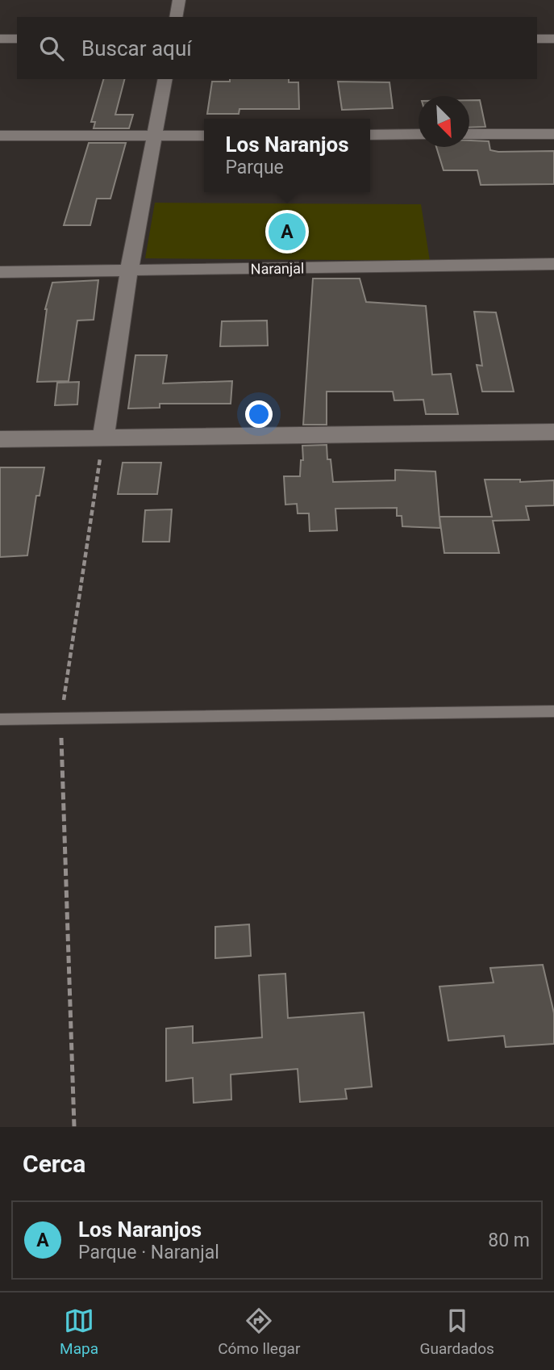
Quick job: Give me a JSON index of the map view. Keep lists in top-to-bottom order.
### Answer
{
  "streets": {
    "street": ["Naranjal"]
  },
  "north": "bottom right",
  "page": {
    "search": "Buscar aquí",
    "popup": ["Los Naranjos", "Parque"],
    "pins": "A",
    "heading": "Cerca",
    "list": [
      {
        "mark": "A",
        "name": "Los Naranjos",
        "note": "Parque · Naranjal",
        "value": "80 m"
      }
    ],
    "nav": ["Mapa", "Cómo llegar", "Guardados"]
  }
}
